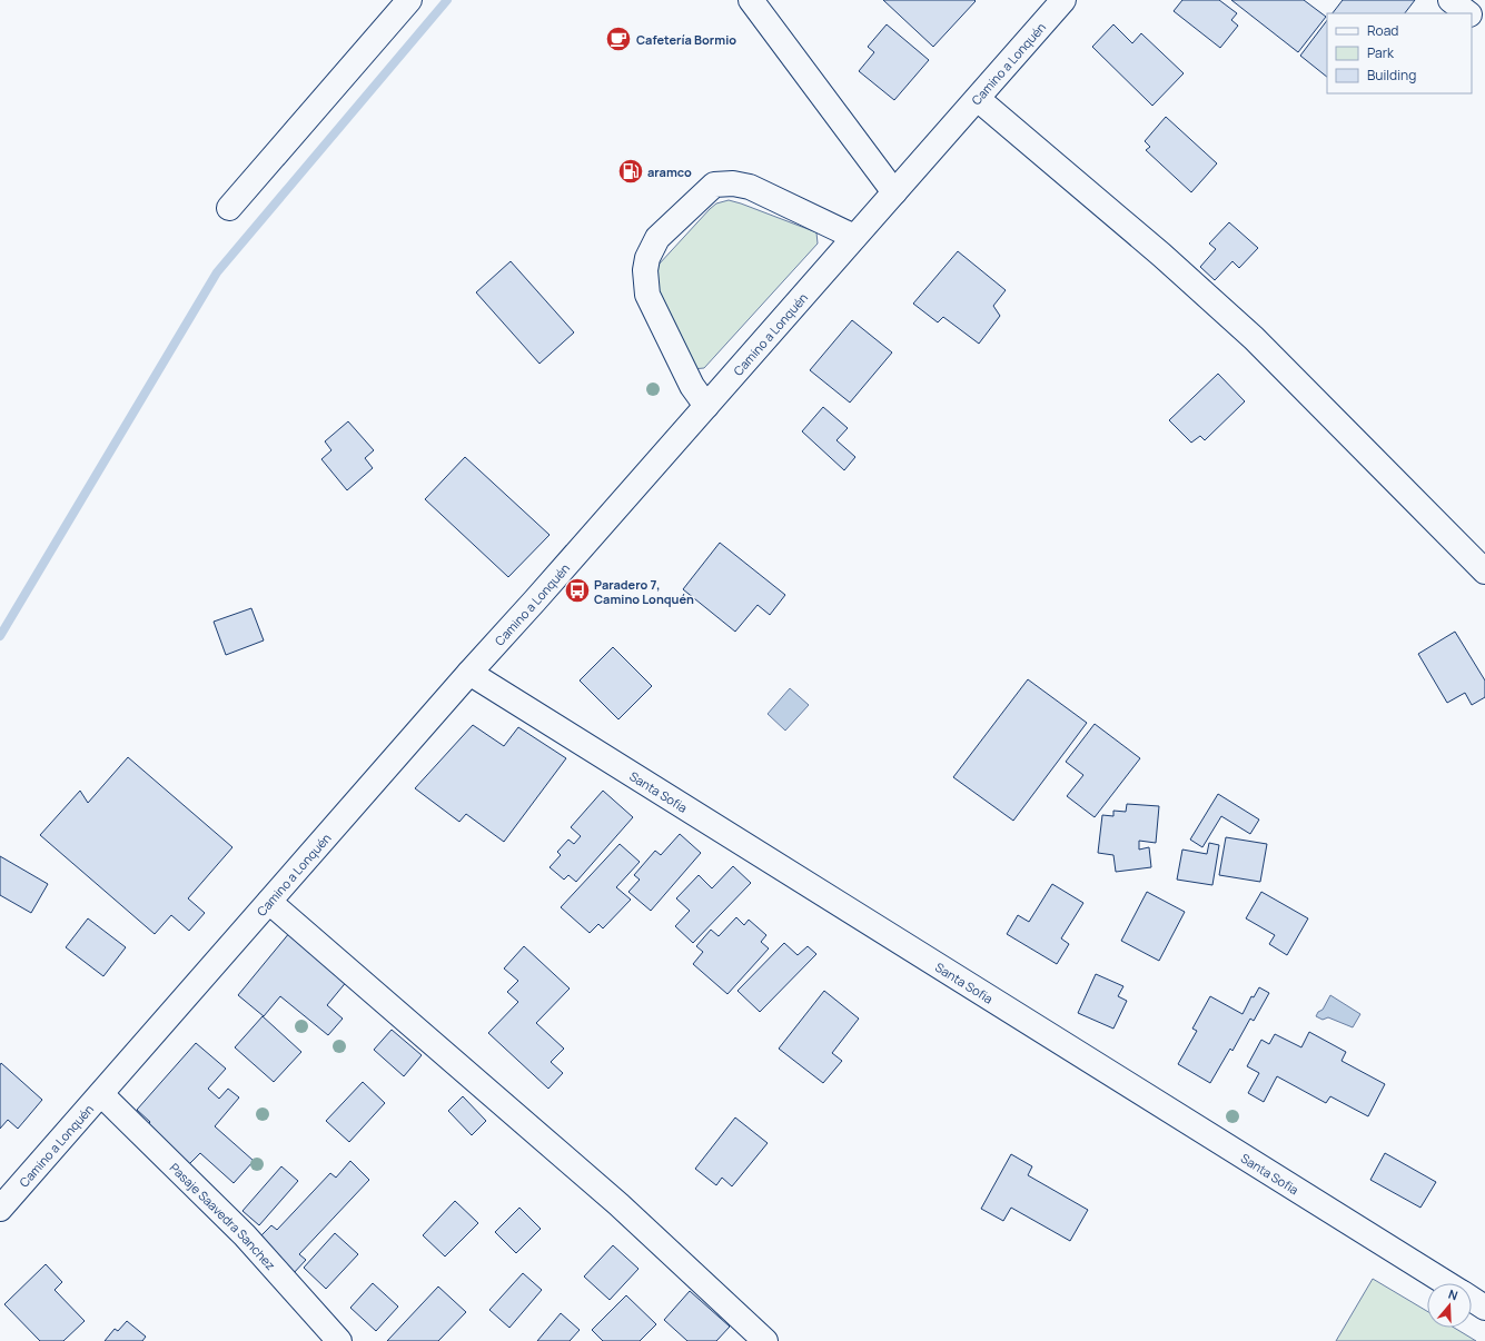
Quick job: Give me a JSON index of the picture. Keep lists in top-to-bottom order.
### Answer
{
  "streets": {
    "street": ["Camino a Lonquén", "Santa Sofia", "Pasaje Saavedra Sanchez"]
  },
  "crossings": [
    ["Camino a Lonquén", "Santa Sofia"],
    ["Camino a Lonquén", "Pasaje Saavedra Sanchez"]
  ],
  "places": {
    "cafe": ["Cafetería Bormio"],
    "fuel station": ["aramco"],
    "bus stop": ["Paradero 7, Camino Lonquén"]
  },
  "legend": ["Road", "Park", "Building"],
  "north": "top"
}
